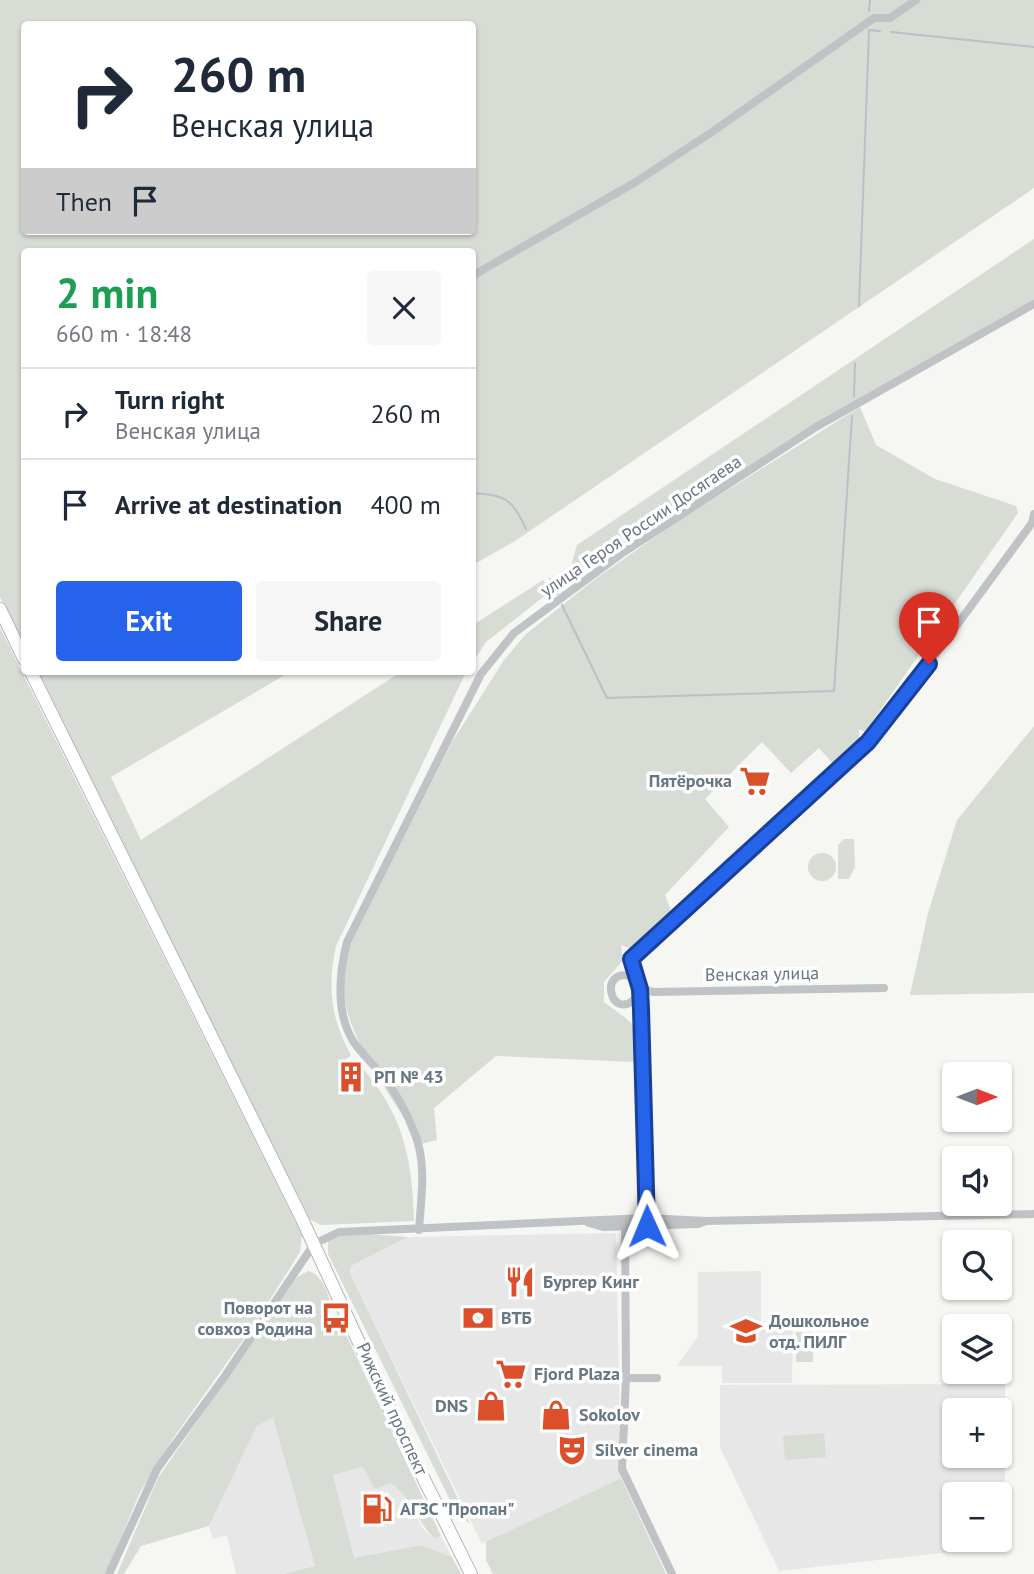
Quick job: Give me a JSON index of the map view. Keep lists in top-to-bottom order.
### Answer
{
  "streets": {
    "highway": ["Рижский проспект"],
    "street": ["улица Героя России Досягаева", "Венская улица"]
  },
  "places": {
    "supermarket": ["Пятёрочка", "Fjord Plaza"],
    "building": ["РП № 43"],
    "restaurant": ["Бургер Кинг"],
    "bus stop": ["Поворот на совхоз Родина"],
    "bank": ["ВТБ"],
    "school or university": ["Дошкольное отд. ПИЛГ"],
    "shop": ["DNS", "Sokolov"],
    "theatre": ["Silver cinema"],
    "fuel station": ["АГЗС \"Пропан\""]
  },
  "north": "right",
  "page": {
    "turn": ["260 m", "Венская улица"],
    "then": "Then",
    "heading": ["2 min", "660 m · 18:48"],
    "list": [
      {
        "name": "Turn right",
        "note": "Венская улица",
        "value": "260 m"
      },
      {
        "name": "Arrive at destination",
        "value": "400 m"
      }
    ],
    "buttons": ["Exit", "Share"],
    "map_buttons": ["+", "−"]
  }
}
